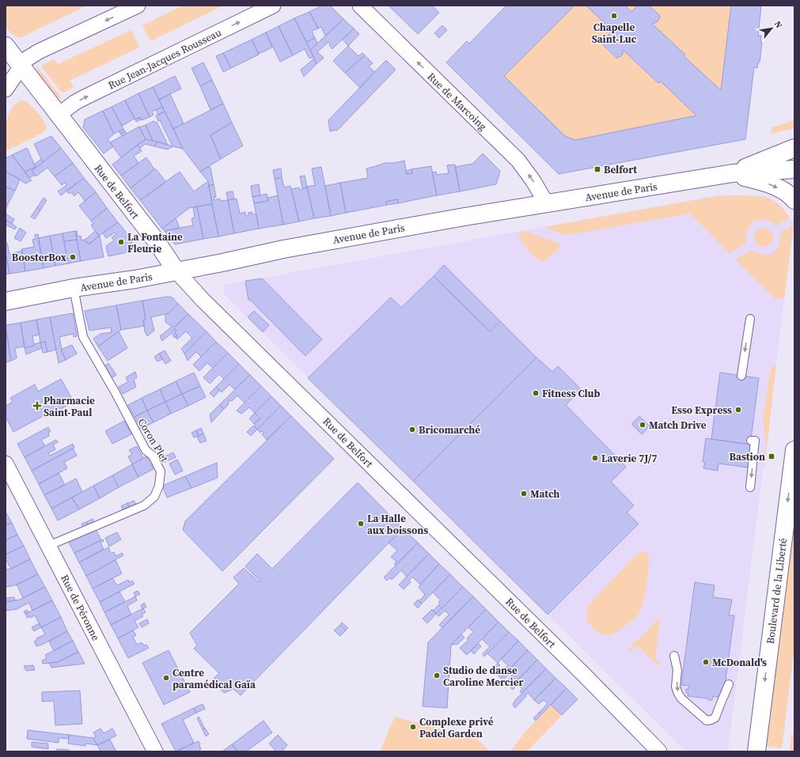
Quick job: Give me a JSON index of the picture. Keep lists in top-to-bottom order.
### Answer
{
  "streets": {
    "main road": ["Rue de Belfort", "Avenue de Paris", "Boulevard de la Liberté"],
    "street": ["Rue Jean-Jacques Rousseau", "Rue de Marcoing", "Rue de Péronne"],
    "lane": ["Coron Plet"]
  },
  "crossings": [
    ["Rue Jean-Jacques Rousseau", "Rue de Belfort"],
    ["Rue de Marcoing", "Avenue de Paris"],
    ["Rue de Belfort", "Avenue de Paris"],
    ["Avenue de Paris", "Coron Plet"],
    ["Coron Plet", "Rue de Péronne"]
  ],
  "one_way": ["Rue de Marcoing", "Boulevard de la Liberté"],
  "places": {
    "other": [
      "Chapelle Saint-Luc",
      "La Fontaine Fleurie",
      "BoosterBox",
      "Fitness Club",
      "Esso Express",
      "Match Drive",
      "Bricomarché",
      "Laverie 7J/7",
      "Match",
      "La Halle aux boissons",
      "McDonald's",
      "Studio de danse Caroline Mercier",
      "Centre paramédical Gaïa",
      "Complexe privé Padel Garden"
    ],
    "transit": ["Belfort", "Bastion"],
    "health": ["Pharmacie Saint-Paul"]
  },
  "north": "top right"
}
